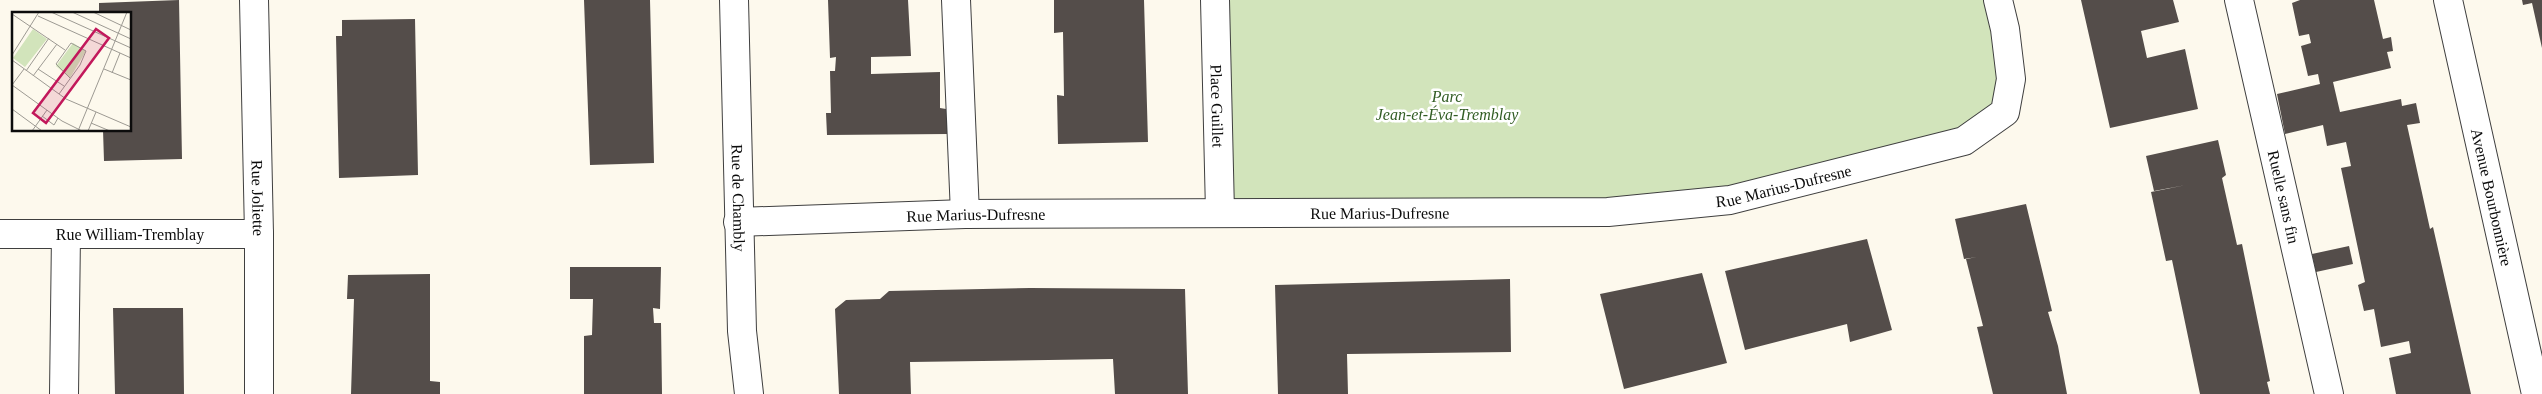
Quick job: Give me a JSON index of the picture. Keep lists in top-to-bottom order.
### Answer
{
  "streets": {
    "street": [
      "Place Guillet",
      "Rue Marius-Dufresne",
      "Rue Joliette",
      "Rue de Chambly",
      "Ruelle sans fin",
      "Avenue Bourbonnière",
      "Rue William-Tremblay"
    ]
  },
  "crossings": [
    ["Place Guillet", "Rue Marius-Dufresne"],
    ["Rue Marius-Dufresne", "Rue de Chambly"],
    ["Rue Joliette", "Rue William-Tremblay"]
  ],
  "parks": ["Parc Jean-et-Éva-Tremblay"]
}
